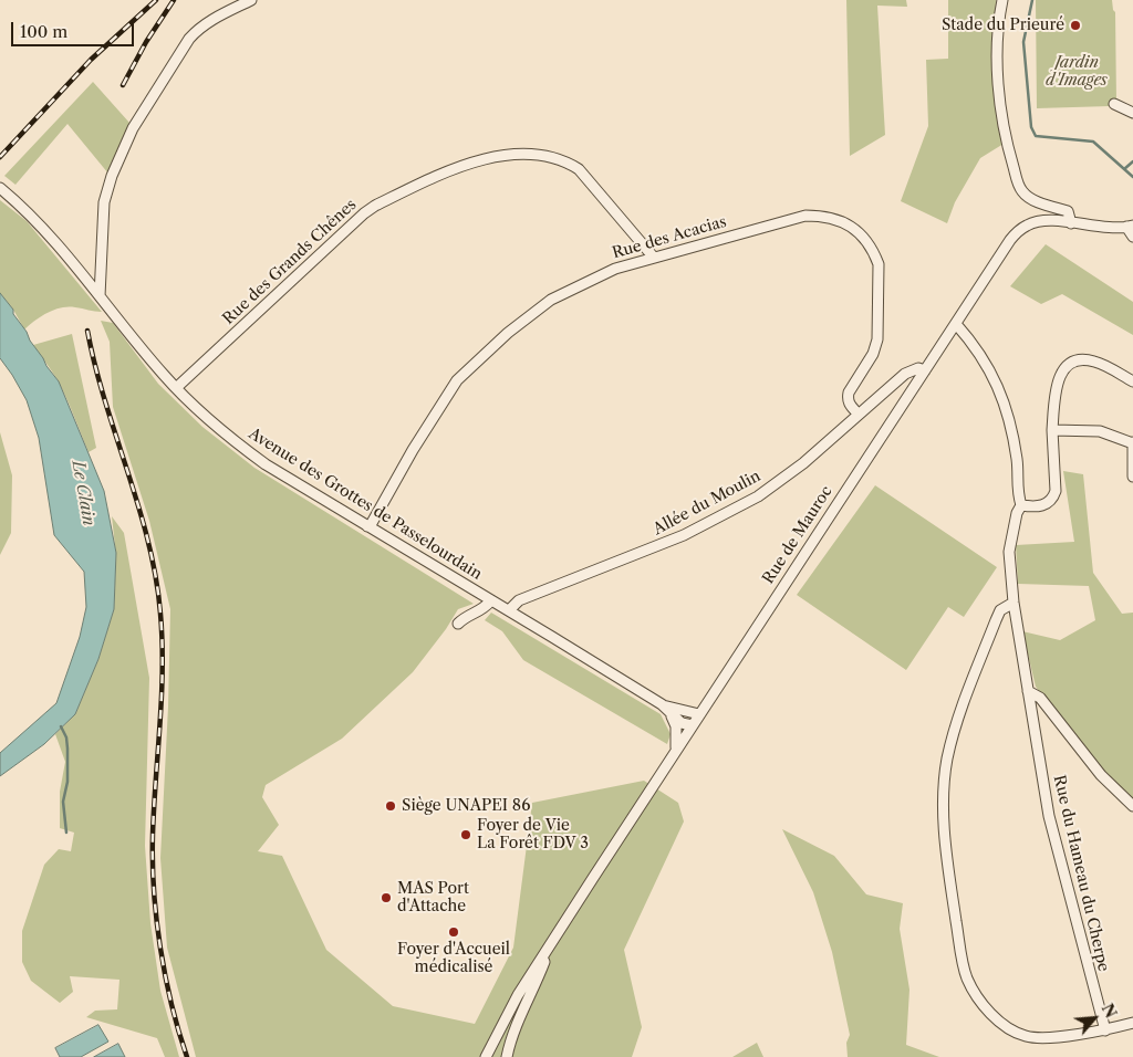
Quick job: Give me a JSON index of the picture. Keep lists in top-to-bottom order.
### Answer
{
  "streets": {
    "street": [
      "Rue des Acacias",
      "Rue des Grands Chênes",
      "Allée du Moulin",
      "Avenue des Grottes de Passelourdain",
      "Rue de Mauroc",
      "Rue du Hameau du Cherpe"
    ]
  },
  "crossings": [
    ["Rue des Acacias", "Rue des Grands Chênes"],
    ["Rue des Acacias", "Allée du Moulin"],
    ["Rue des Acacias", "Avenue des Grottes de Passelourdain"],
    ["Rue des Grands Chênes", "Avenue des Grottes de Passelourdain"],
    ["Allée du Moulin", "Avenue des Grottes de Passelourdain"],
    ["Allée du Moulin", "Rue de Mauroc"],
    ["Avenue des Grottes de Passelourdain", "Rue de Mauroc"]
  ],
  "water": ["Le Clain"],
  "parks": ["Jardin d'Images"],
  "places": [
    "Stade du Prieuré",
    "Siège UNAPEI 86",
    "Foyer de Vie La Forêt FDV 3",
    "MAS Port d'Attache",
    "Foyer d'Accueil médicalisé"
  ],
  "scale_bar": "100 m",
  "north": "top right"
}
